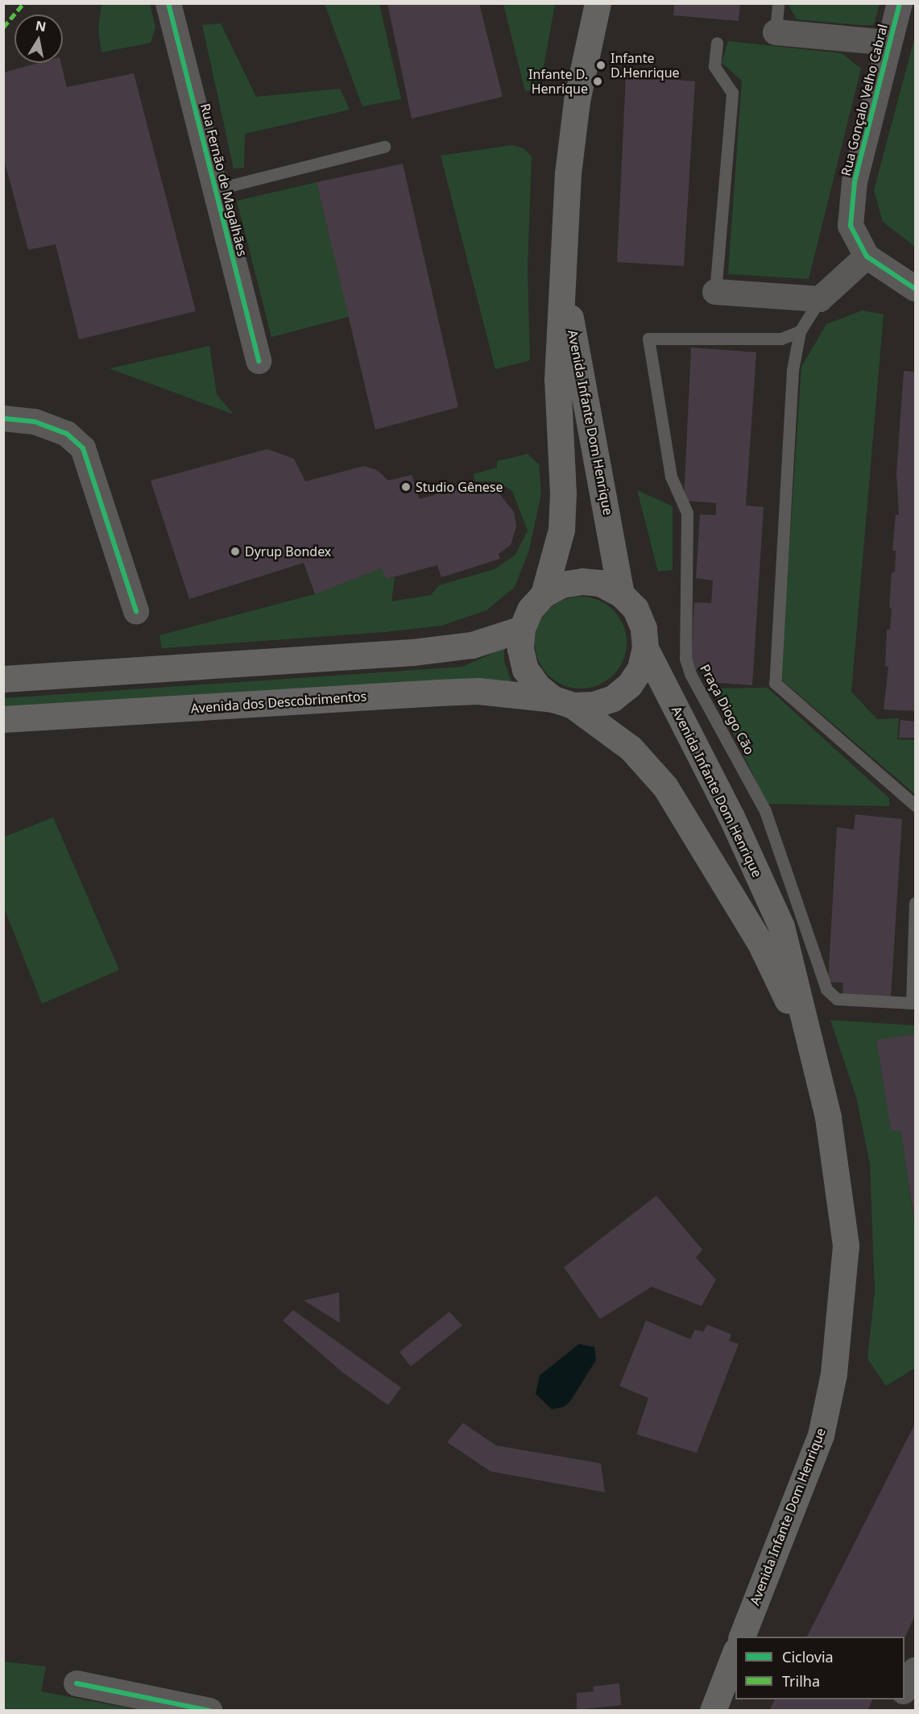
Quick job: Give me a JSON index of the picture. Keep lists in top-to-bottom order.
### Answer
{
  "streets": {
    "main road": ["Avenida Infante Dom Henrique", "Avenida dos Descobrimentos"],
    "street": ["Rua Gonçalo Velho Cabral", "Rua Fernão de Magalhães"],
    "lane": ["Praça Diogo Cão"]
  },
  "crossings": [
    ["Avenida Infante Dom Henrique", "Avenida dos Descobrimentos"]
  ],
  "places": [
    "Infante D.Henrique",
    "Infante D. Henrique",
    "Studio Gênese",
    "Dyrup Bondex"
  ],
  "legend": ["Ciclovia", "Trilha"],
  "north": "top"
}
